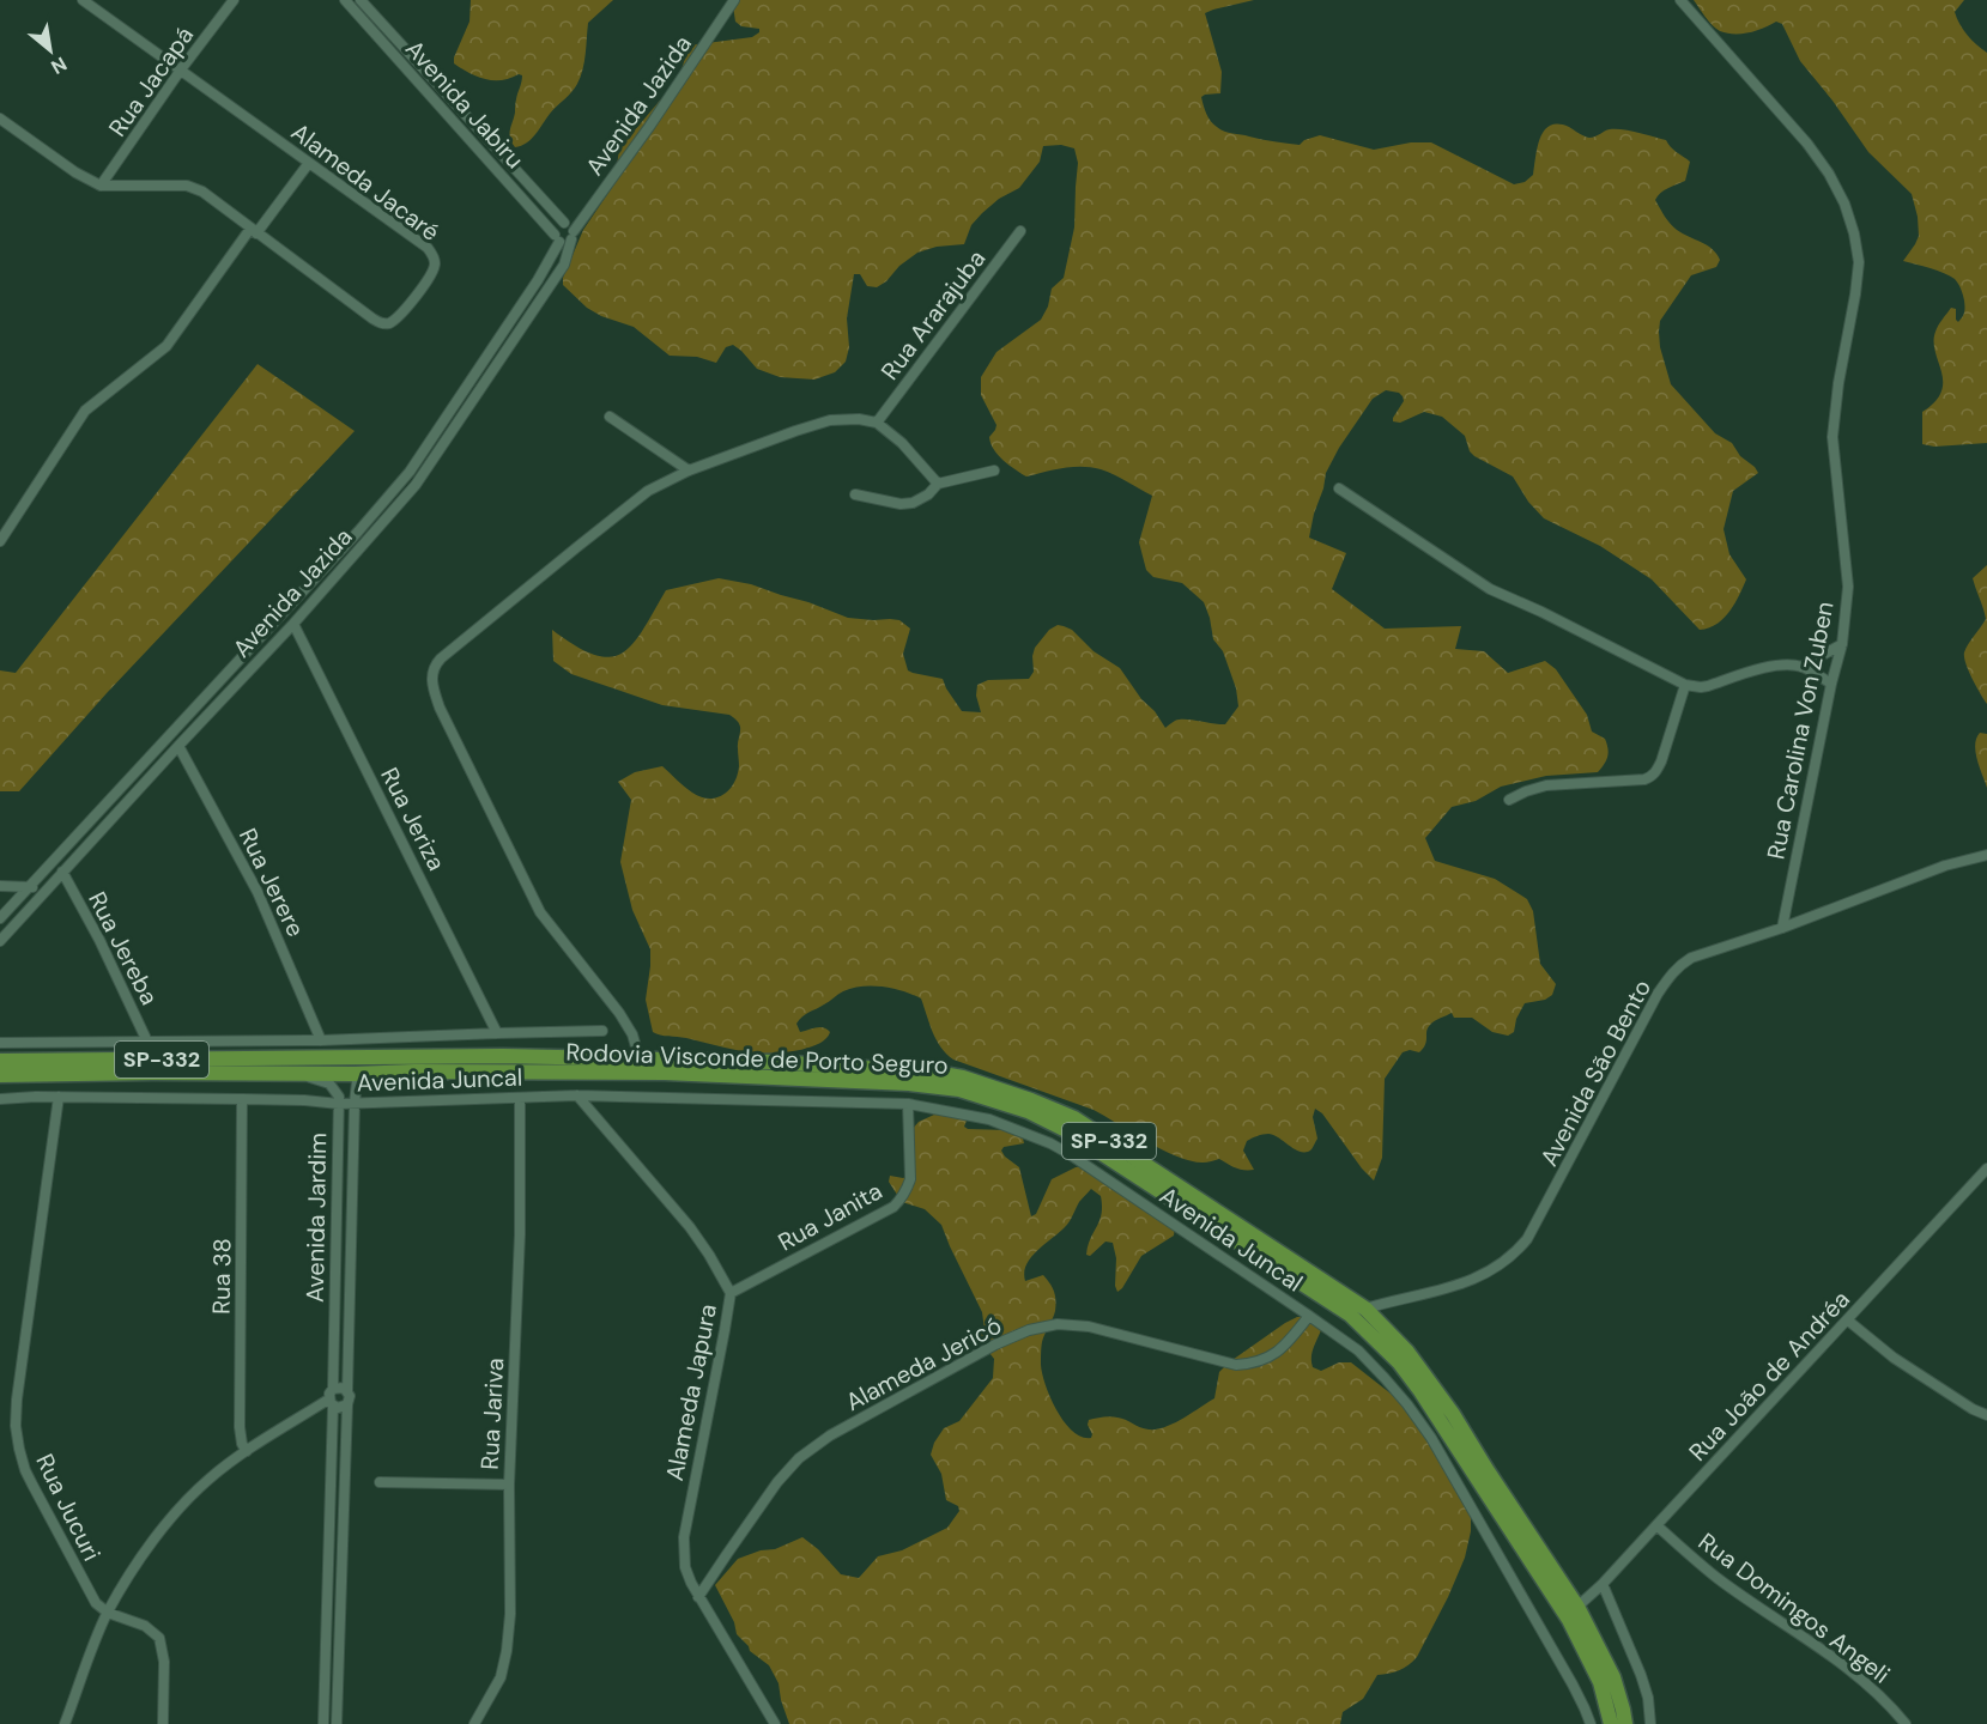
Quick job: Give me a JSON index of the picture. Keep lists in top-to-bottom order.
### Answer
{
  "streets": {
    "main road": ["Rodovia Visconde de Porto Seguro", "SP-332"],
    "street": [
      "Rua Jacapá",
      "Avenida Jabiru",
      "Avenida Jazida",
      "Alameda Jacaré",
      "Rua Ararajuba",
      "Rua Carolina Von Zuben",
      "Rua Jeriza",
      "Rua Jerere",
      "Rua Jereba",
      "Avenida São Bento",
      "Avenida Juncal",
      "Rua Janita",
      "Avenida Jardim",
      "Rua 38",
      "Alameda Jericó",
      "Rua João de Andréa",
      "Alameda Japura",
      "Rua Jariva",
      "Rua Jucuri",
      "Rua Domingos Angeli"
    ]
  },
  "crossings": [
    ["Rua Jacapá", "Alameda Jacaré"],
    ["Avenida Jabiru", "Avenida Jazida"],
    ["Avenida Jazida", "Rua Jeriza"],
    ["Avenida Jazida", "Rua Jerere"],
    ["Avenida Jazida", "Rua Jereba"],
    ["Rua Carolina Von Zuben", "Avenida São Bento"],
    ["Rodovia Visconde de Porto Seguro", "SP-332"],
    ["Rodovia Visconde de Porto Seguro", "Avenida São Bento"],
    ["Rodovia Visconde de Porto Seguro", "Avenida Jardim"],
    ["Rodovia Visconde de Porto Seguro", "Rua João de Andréa"],
    ["SP-332", "Avenida Jardim"],
    ["Avenida Juncal", "Rua Janita"],
    ["Avenida Juncal", "Avenida Jardim"],
    ["Avenida Juncal", "Rua 38"],
    ["Avenida Juncal", "Alameda Jericó"],
    ["Avenida Juncal", "Alameda Japura"],
    ["Avenida Juncal", "Rua Jariva"],
    ["Avenida Juncal", "Rua Jucuri"],
    ["Rua Janita", "Alameda Japura"],
    ["Alameda Jericó", "Alameda Japura"],
    ["Rua João de Andréa", "Rua Domingos Angeli"]
  ],
  "north": "bottom right"
}
